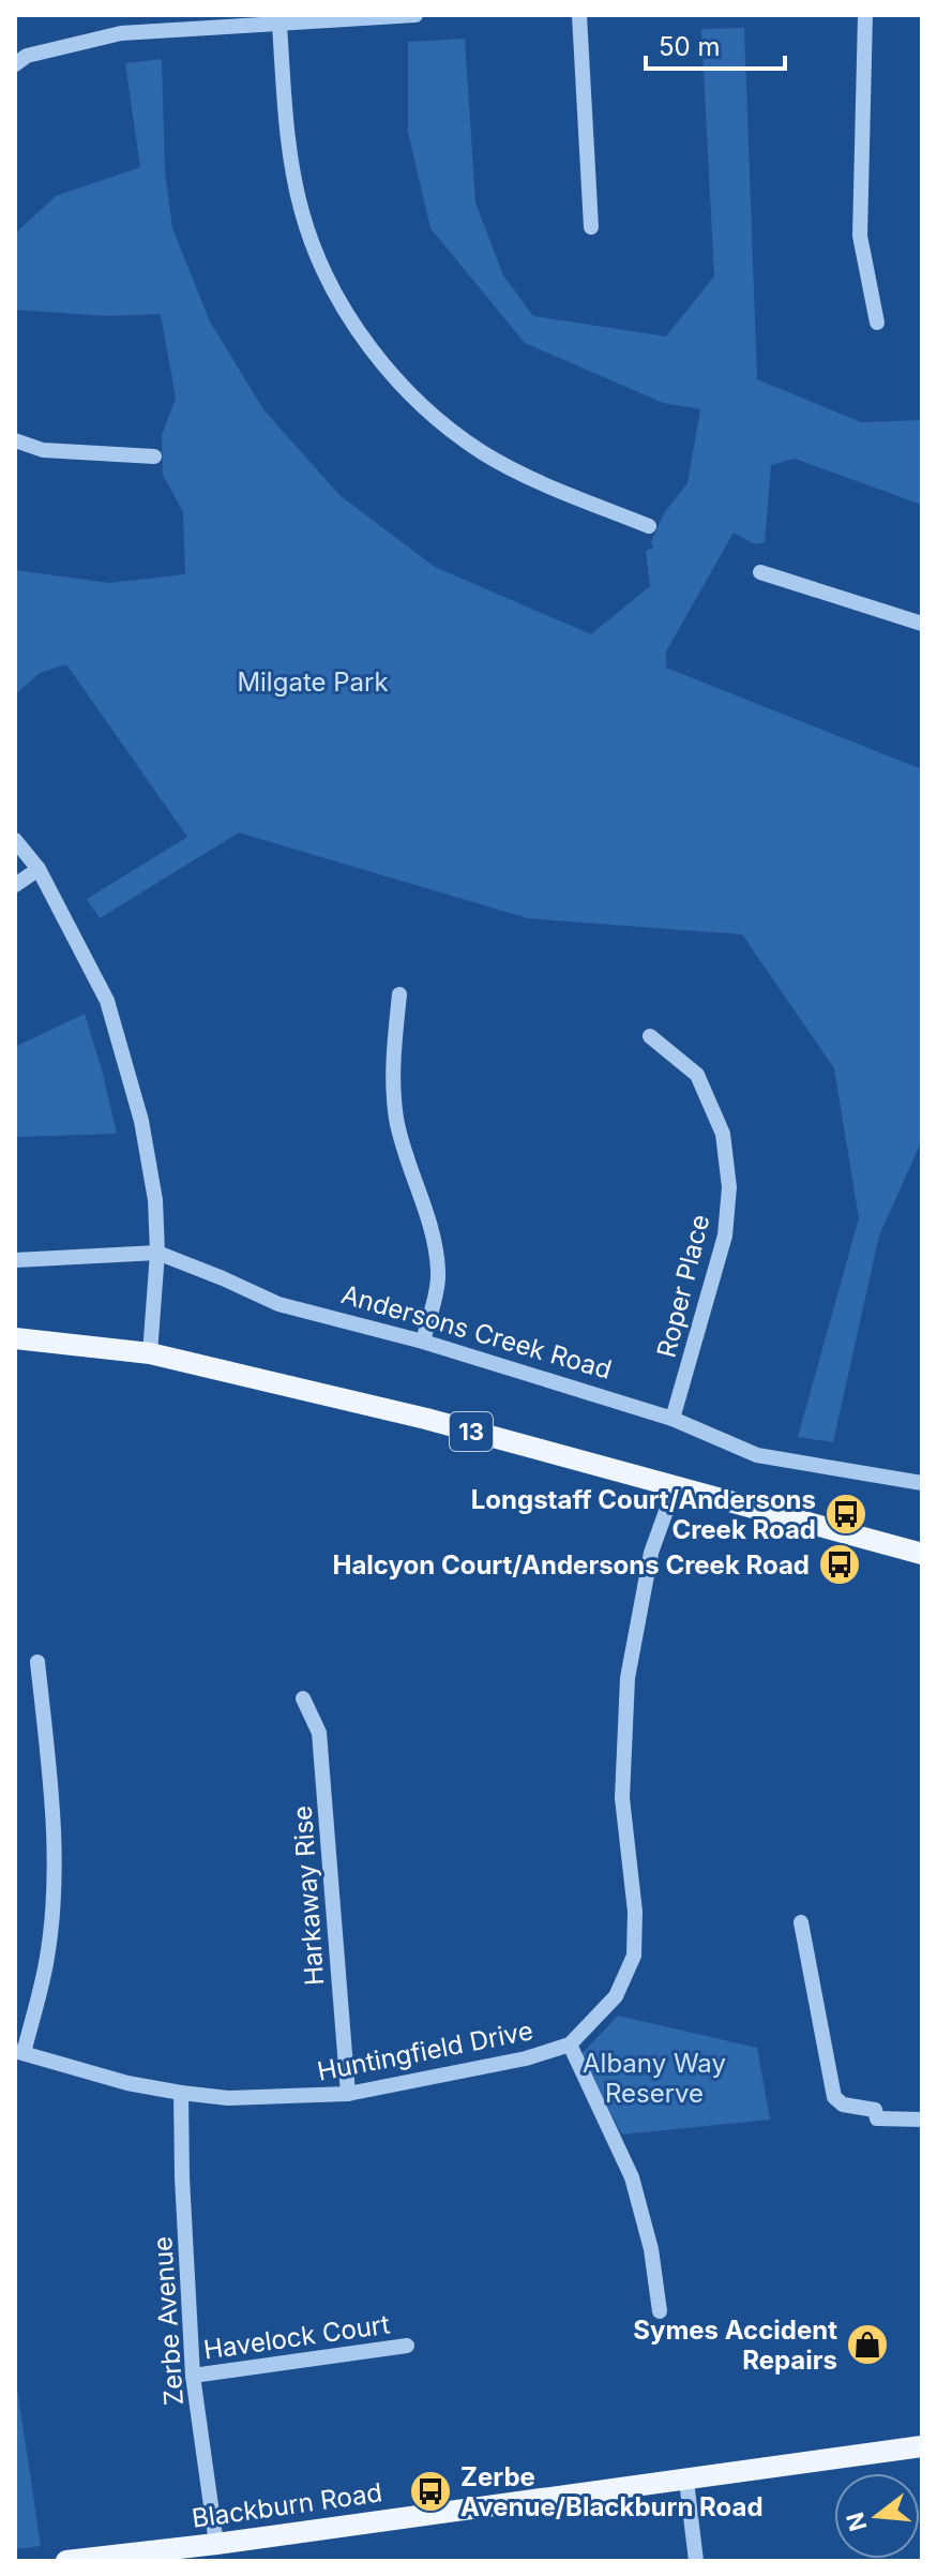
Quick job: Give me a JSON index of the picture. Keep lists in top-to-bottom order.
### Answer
{
  "streets": {
    "main road": ["13", "Blackburn Road"],
    "street": [
      "Roper Place",
      "Andersons Creek Road",
      "Harkaway Rise",
      "Huntingfield Drive",
      "Zerbe Avenue",
      "Havelock Court"
    ]
  },
  "crossings": [
    ["Roper Place", "Andersons Creek Road"],
    ["13", "Huntingfield Drive"],
    ["Harkaway Rise", "Huntingfield Drive"],
    ["Huntingfield Drive", "Zerbe Avenue"],
    ["Zerbe Avenue", "Havelock Court"],
    ["Zerbe Avenue", "Blackburn Road"]
  ],
  "parks": ["Milgate Park", "Albany Way Reserve"],
  "places": {
    "bus stop": ["Longstaff Court/Andersons Creek Road", "Halcyon Court/Andersons Creek Road", "Zerbe Avenue/Blackburn Road"],
    "shop": ["Symes Accident Repairs"]
  },
  "scale_bar": "50 m",
  "north": "left"
}
